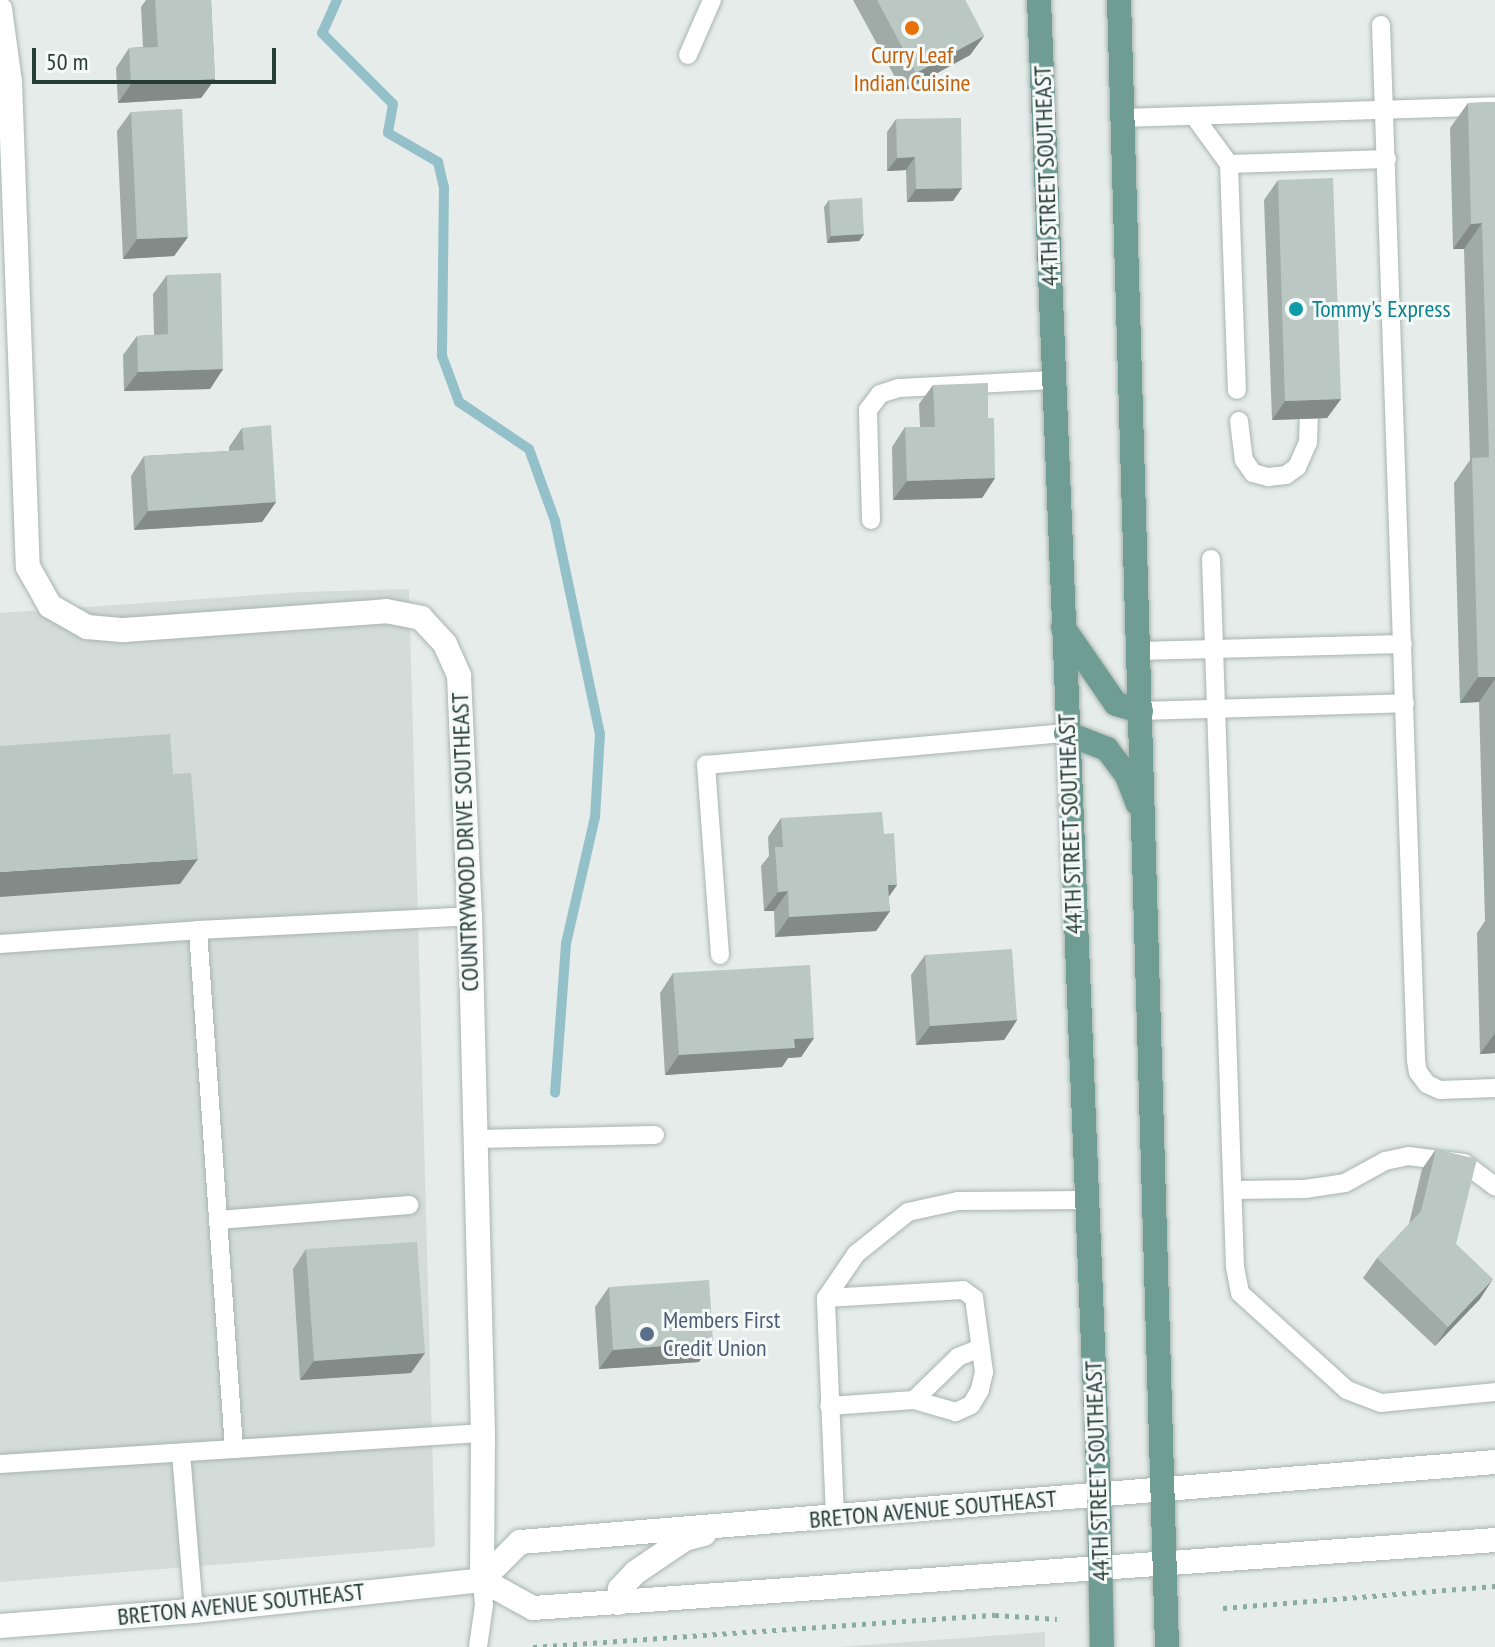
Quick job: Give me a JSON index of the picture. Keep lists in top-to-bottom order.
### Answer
{
  "streets": {
    "main road": ["44TH STREET SOUTHEAST", "COUNTRYWOOD DRIVE SOUTHEAST", "BRETON AVENUE SOUTHEAST"]
  },
  "crossings": [
    ["44TH STREET SOUTHEAST", "BRETON AVENUE SOUTHEAST"],
    ["COUNTRYWOOD DRIVE SOUTHEAST", "BRETON AVENUE SOUTHEAST"]
  ],
  "places": ["Curry Leaf Indian Cuisine", "Tommy's Express", "Members First Credit Union"],
  "scale_bar": "50 m"
}
